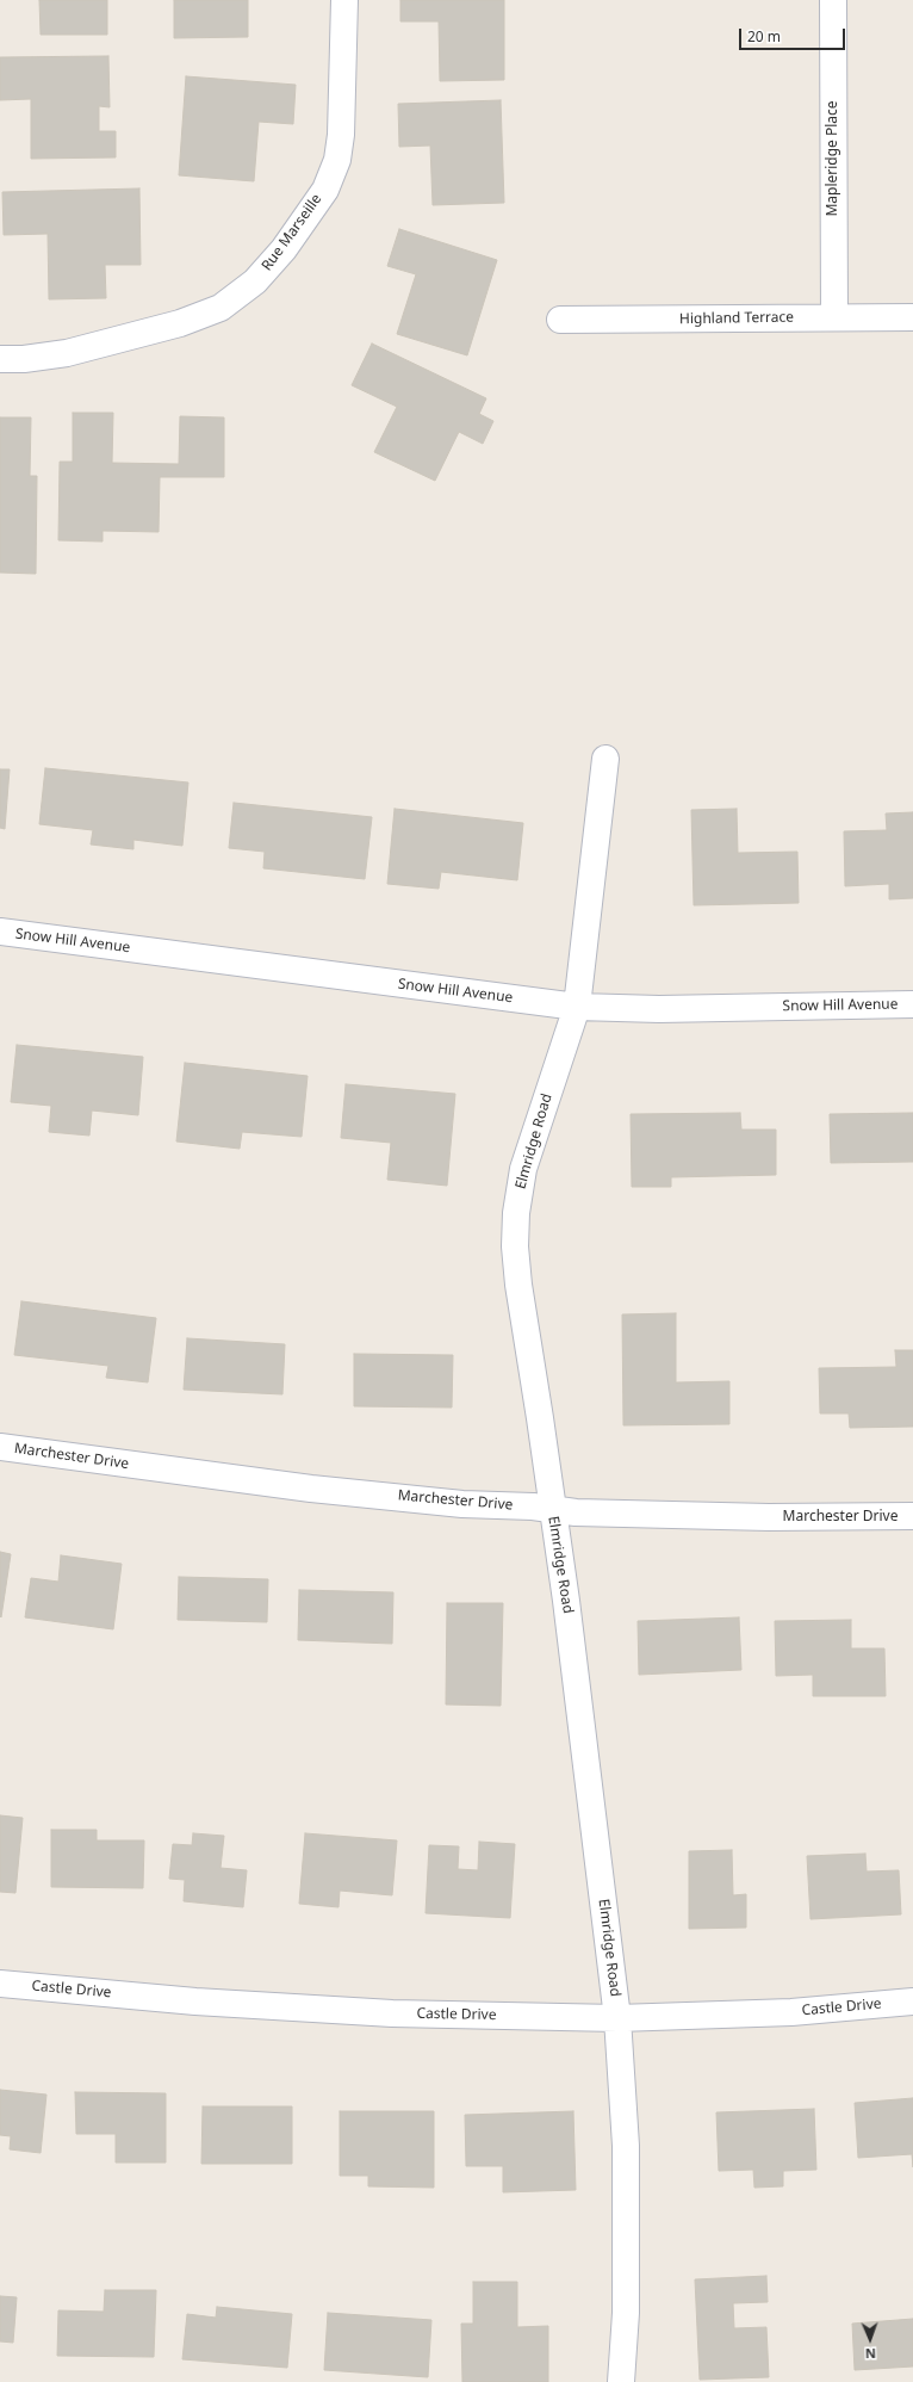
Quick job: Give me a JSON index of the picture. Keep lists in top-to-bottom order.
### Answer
{
  "streets": {
    "street": [
      "Mapleridge Place",
      "Rue Marseille",
      "Highland Terrace",
      "Snow Hill Avenue",
      "Elmridge Road",
      "Marchester Drive",
      "Castle Drive"
    ]
  },
  "crossings": [
    ["Mapleridge Place", "Highland Terrace"],
    ["Snow Hill Avenue", "Elmridge Road"],
    ["Elmridge Road", "Marchester Drive"],
    ["Elmridge Road", "Castle Drive"]
  ],
  "scale_bar": "20 m",
  "north": "bottom"
}
